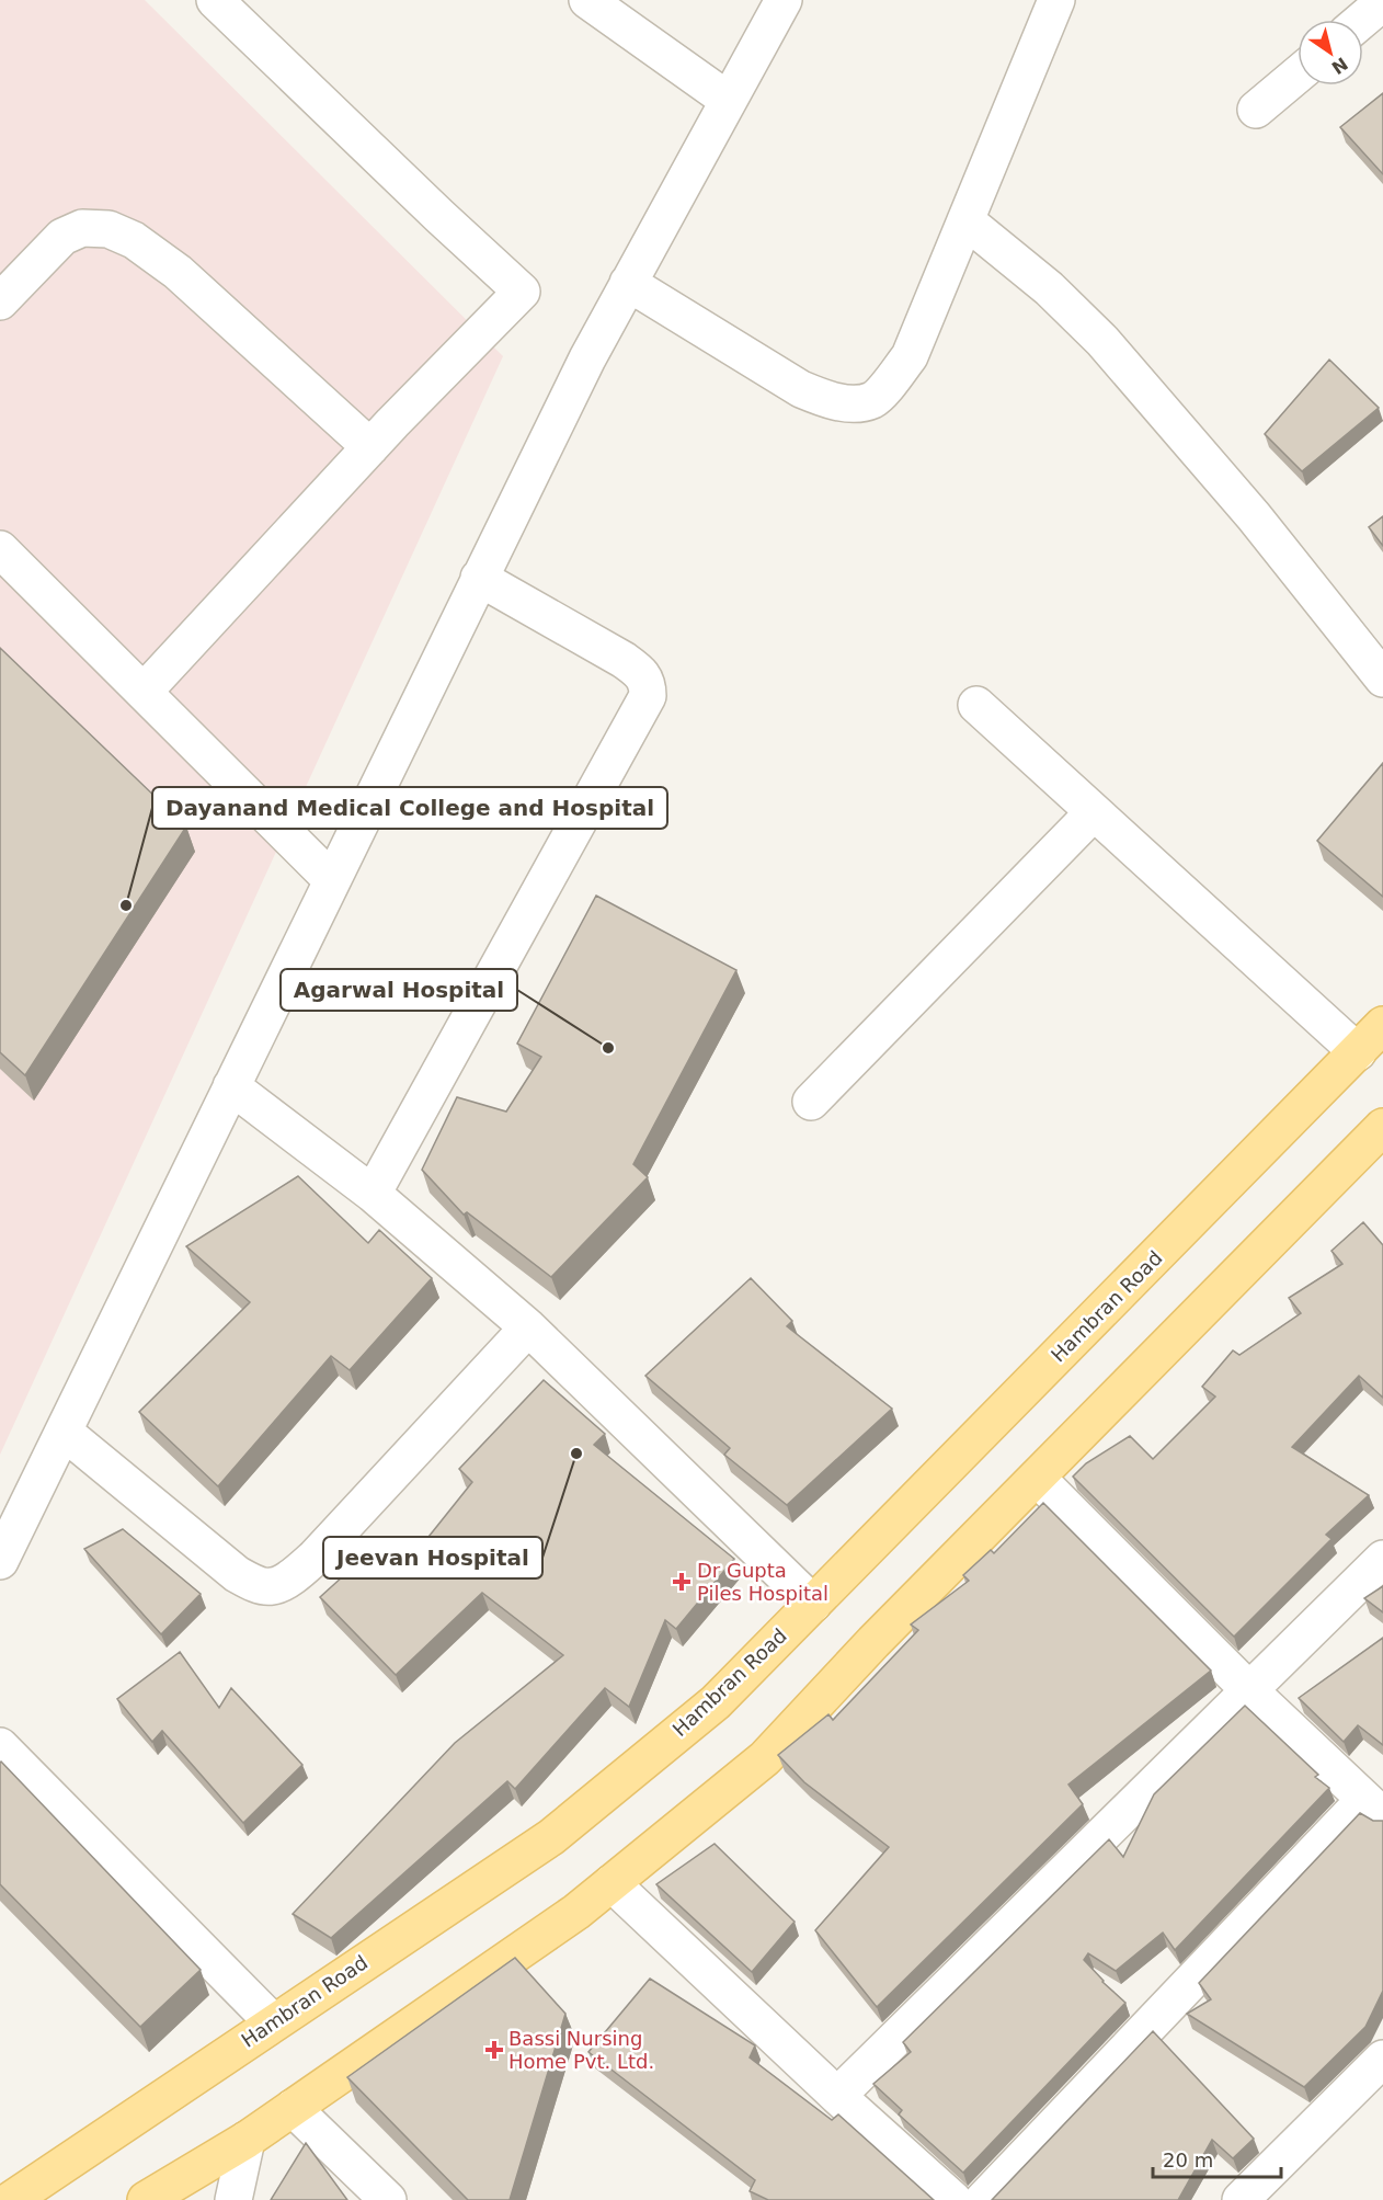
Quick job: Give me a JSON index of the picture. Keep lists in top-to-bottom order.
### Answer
{
  "streets": {
    "main road": ["Hambran Road"]
  },
  "places": {
    "other": ["Dayanand Medical College and Hospital", "Agarwal Hospital", "Jeevan Hospital"],
    "health": ["Dr Gupta Piles Hospital", "Bassi Nursing Home Pvt. Ltd."]
  },
  "scale_bar": "20 m",
  "north": "bottom right"
}
